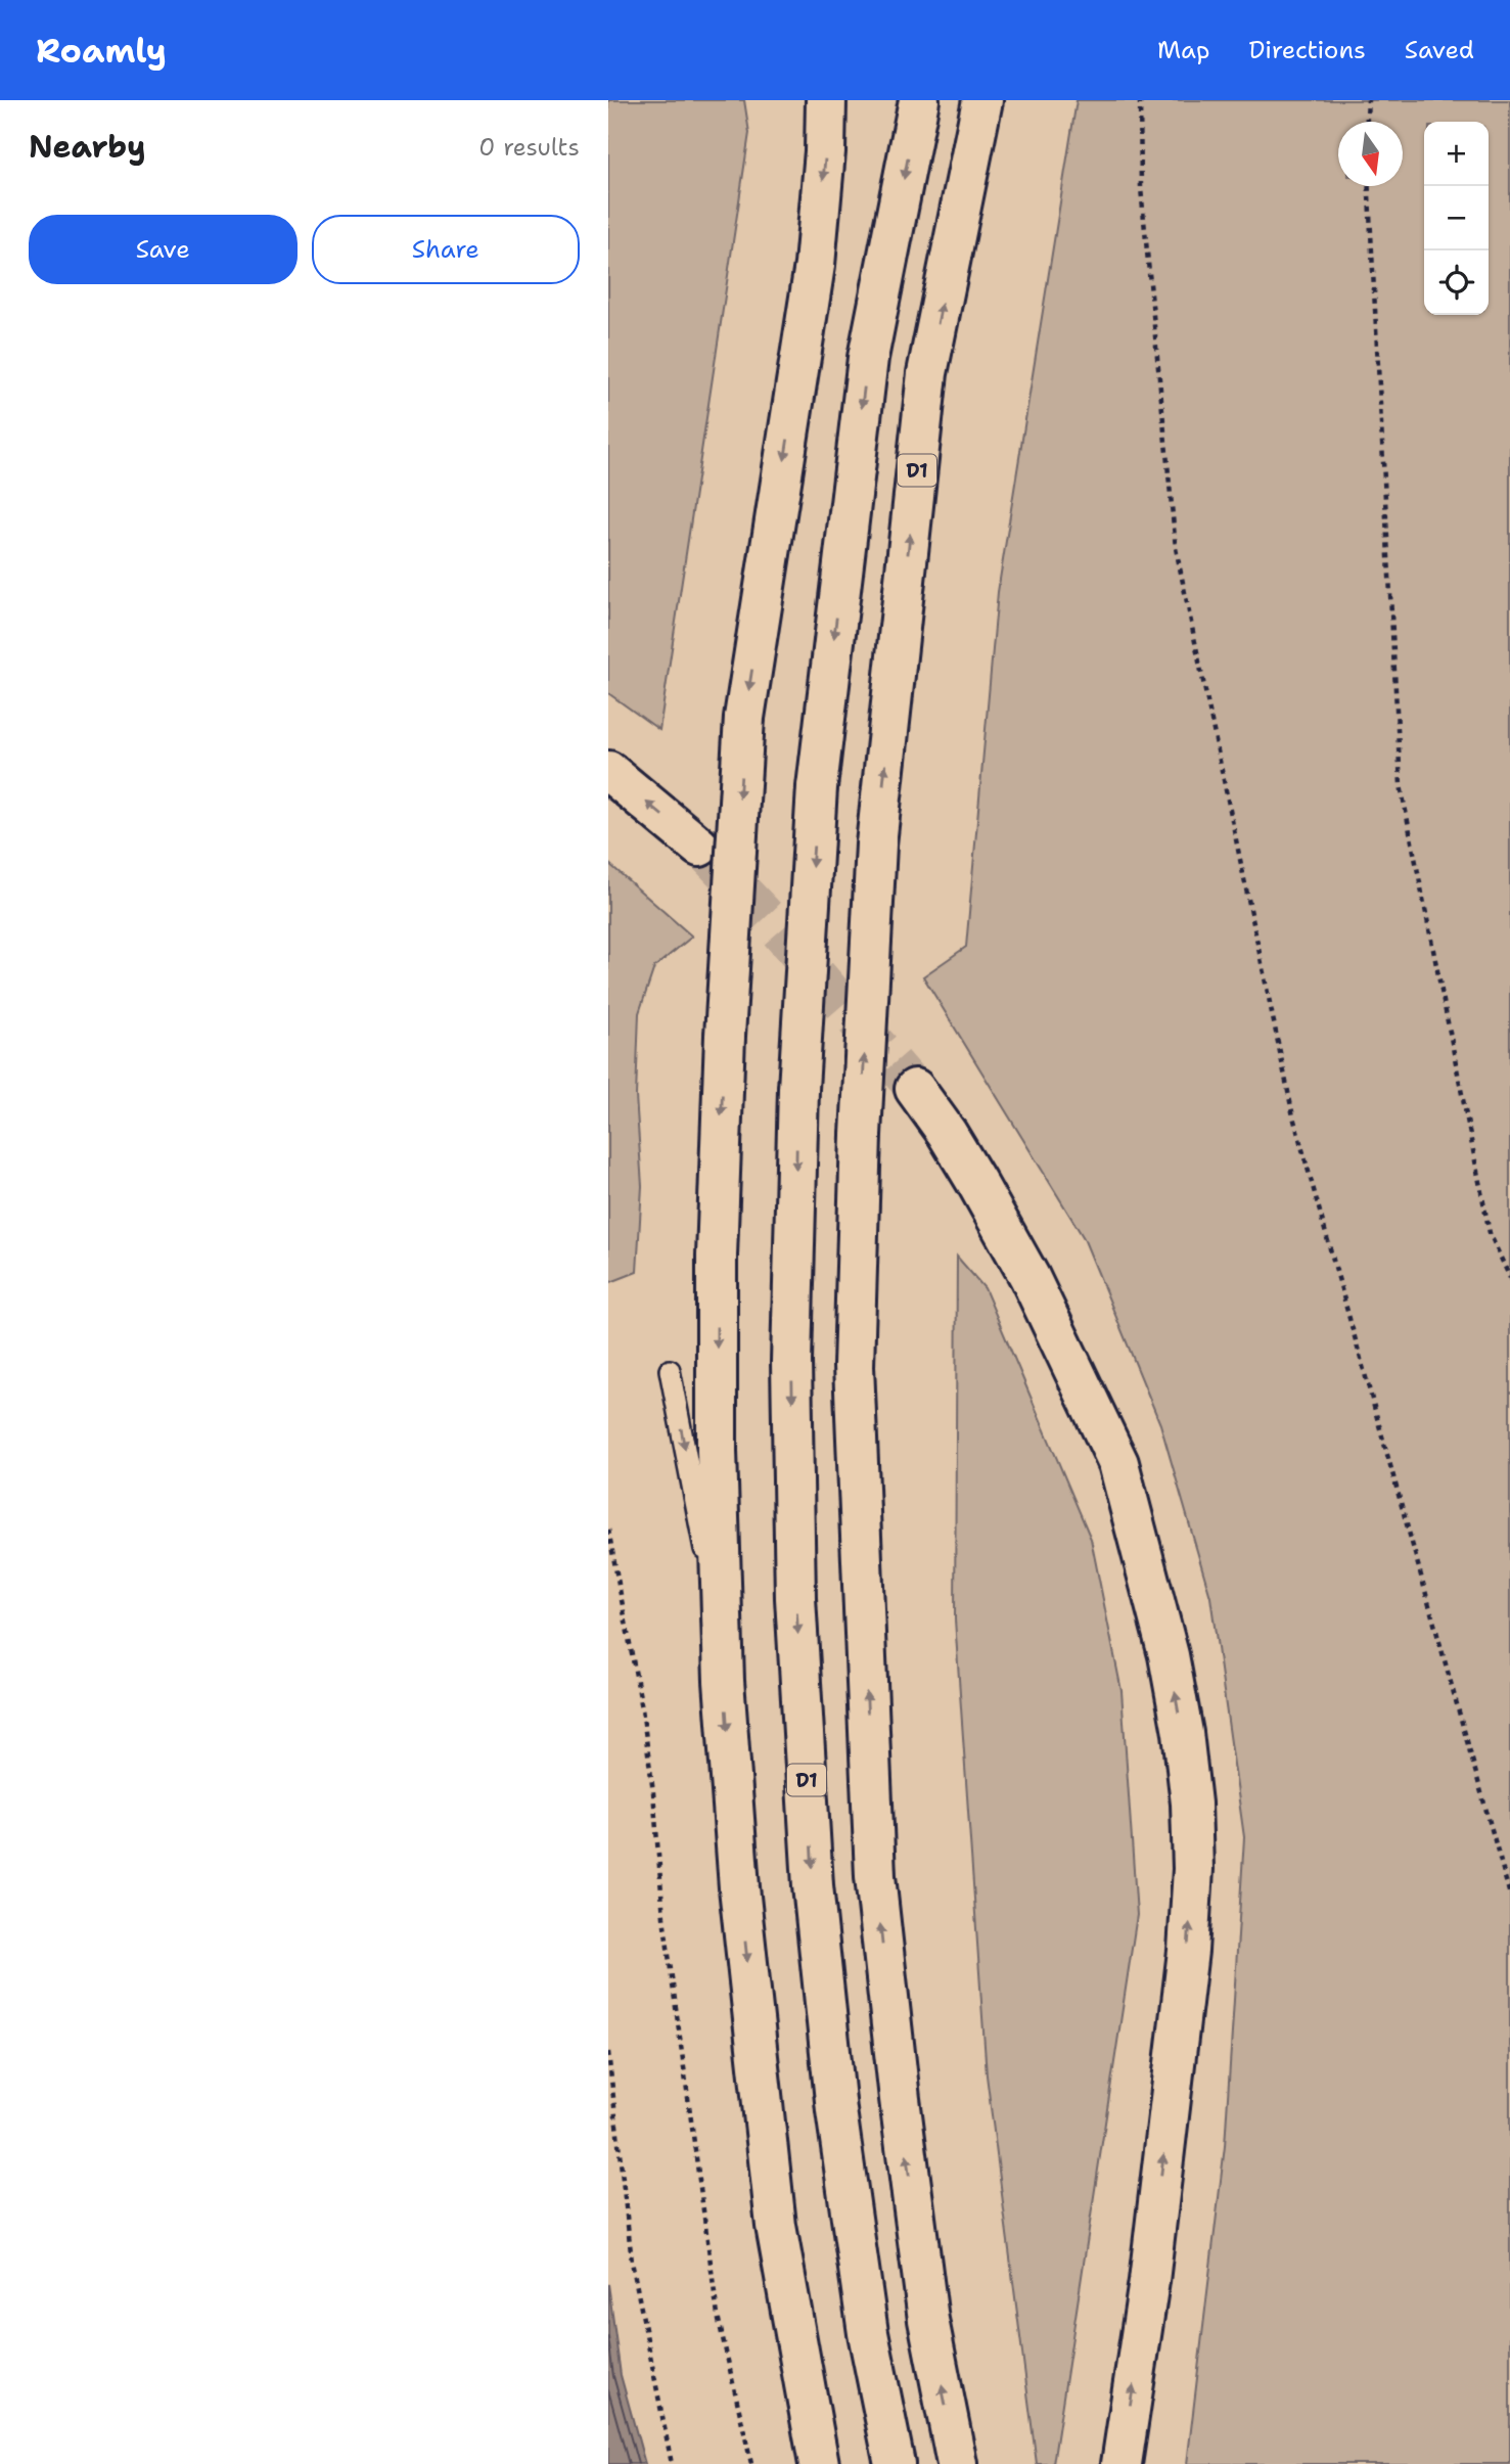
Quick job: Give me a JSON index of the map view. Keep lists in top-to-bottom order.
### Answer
{
  "streets": {
    "highway": ["D1"]
  },
  "north": "bottom",
  "page": {
    "header": "Roamly",
    "nav": ["Map", "Directions", "Saved"],
    "heading": ["Nearby", "0 results"],
    "map_buttons": ["+", "−"],
    "buttons": ["Save", "Share"]
  }
}
